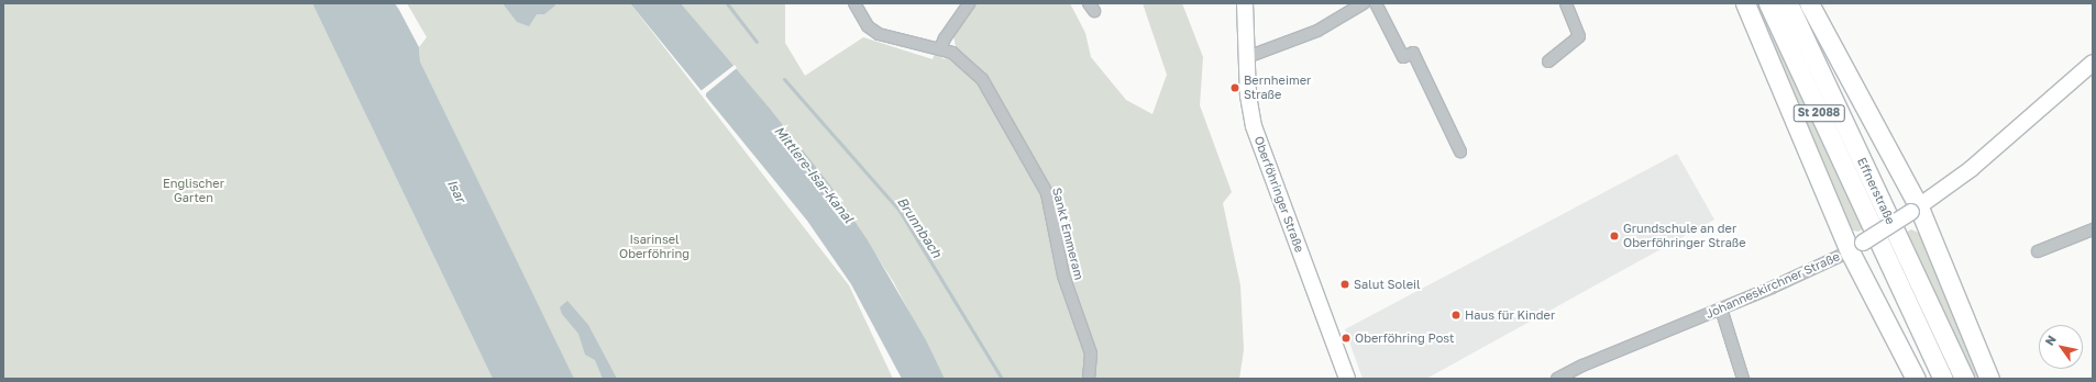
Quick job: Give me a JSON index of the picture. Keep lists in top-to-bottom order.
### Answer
{
  "streets": {
    "highway": ["St 2088", "Effnerstraße"],
    "main road": ["Oberföhringer Straße", "Johanneskirchner Straße"],
    "street": ["Sankt Emmeram"]
  },
  "water": ["Mittlere-Isar-Kanal", "Isar", "Brunnbach"],
  "parks": ["Englischer Garten", "Isarinsel Oberföhring"],
  "places": [
    "Bernheimer Straße",
    "Grundschule an der Oberföhringer Straße",
    "Salut Soleil",
    "Haus für Kinder",
    "Oberföhring Post"
  ],
  "north": "top left"
}
